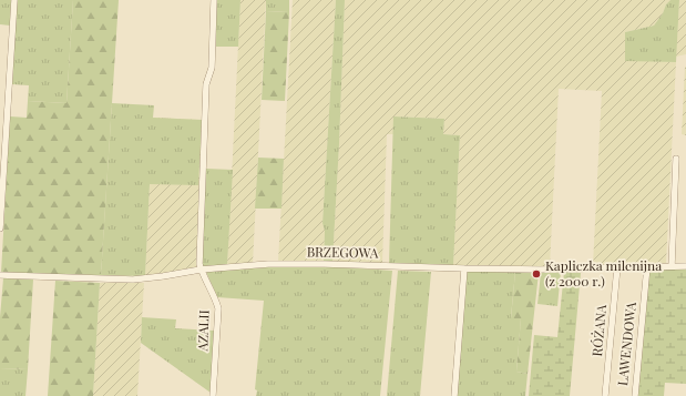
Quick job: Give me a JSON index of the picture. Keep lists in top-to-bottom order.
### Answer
{
  "streets": {
    "street": [
      "BRZEGOWA",
      "AZALII",
      "RÓŻANA",
      "LAWENDOWA"
    ]
  },
  "crossings": [
    ["BRZEGOWA", "AZALII"],
    ["BRZEGOWA", "RÓŻANA"],
    ["BRZEGOWA", "LAWENDOWA"]
  ],
  "places": ["Kapliczka milenijna (z 2000 r.)"]
}
